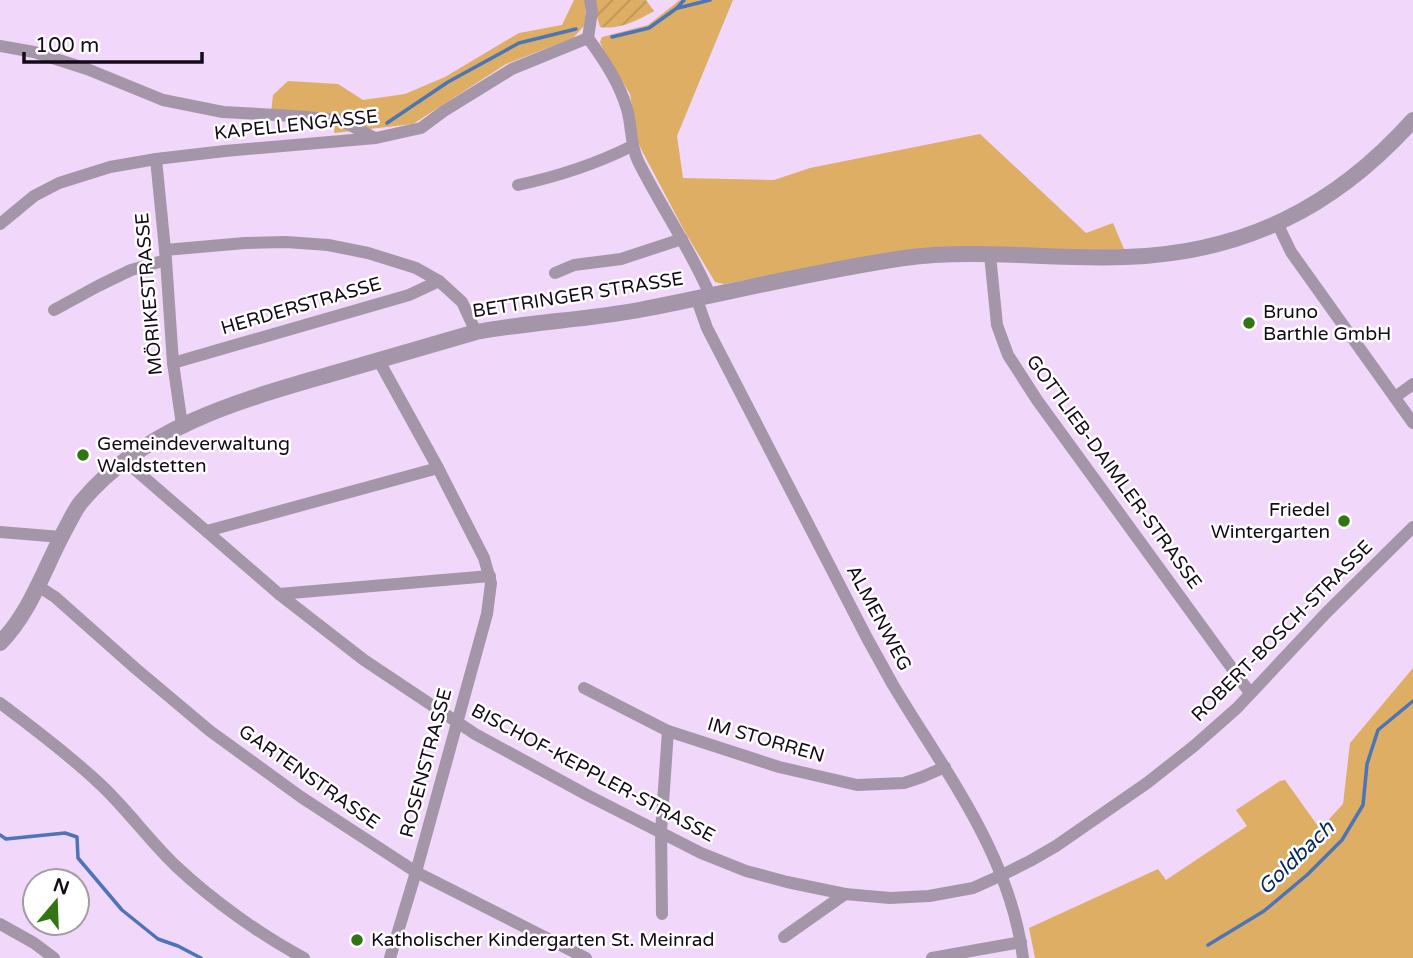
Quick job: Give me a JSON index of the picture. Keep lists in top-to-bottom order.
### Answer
{
  "streets": {
    "street": [
      "KAPELLENGASSE",
      "MÖRIKESTRASSE",
      "BETTRINGER STRASSE",
      "HERDERSTRASSE",
      "GOTTLIEB-DAIMLER-STRASSE",
      "ALMENWEG",
      "ROBERT-BOSCH-STRASSE",
      "IM STORREN",
      "ROSENSTRASSE",
      "BISCHOF-KEPPLER-STRASSE",
      "GARTENSTRASSE"
    ]
  },
  "crossings": [
    ["KAPELLENGASSE", "MÖRIKESTRASSE"],
    ["KAPELLENGASSE", "ALMENWEG"],
    ["MÖRIKESTRASSE", "BETTRINGER STRASSE"],
    ["MÖRIKESTRASSE", "HERDERSTRASSE"],
    ["BETTRINGER STRASSE", "GOTTLIEB-DAIMLER-STRASSE"],
    ["BETTRINGER STRASSE", "ALMENWEG"],
    ["BETTRINGER STRASSE", "BISCHOF-KEPPLER-STRASSE"],
    ["BETTRINGER STRASSE", "GARTENSTRASSE"],
    ["GOTTLIEB-DAIMLER-STRASSE", "ROBERT-BOSCH-STRASSE"],
    ["ALMENWEG", "ROBERT-BOSCH-STRASSE"],
    ["ALMENWEG", "IM STORREN"],
    ["ALMENWEG", "BISCHOF-KEPPLER-STRASSE"],
    ["ROBERT-BOSCH-STRASSE", "BISCHOF-KEPPLER-STRASSE"],
    ["ROSENSTRASSE", "BISCHOF-KEPPLER-STRASSE"],
    ["ROSENSTRASSE", "GARTENSTRASSE"]
  ],
  "water": ["Goldbach"],
  "places": [
    "Bruno Barthle GmbH",
    "Gemeindeverwaltung Waldstetten",
    "Friedel Wintergarten",
    "Katholischer Kindergarten St. Meinrad"
  ],
  "scale_bar": "100 m",
  "north": "top"
}
